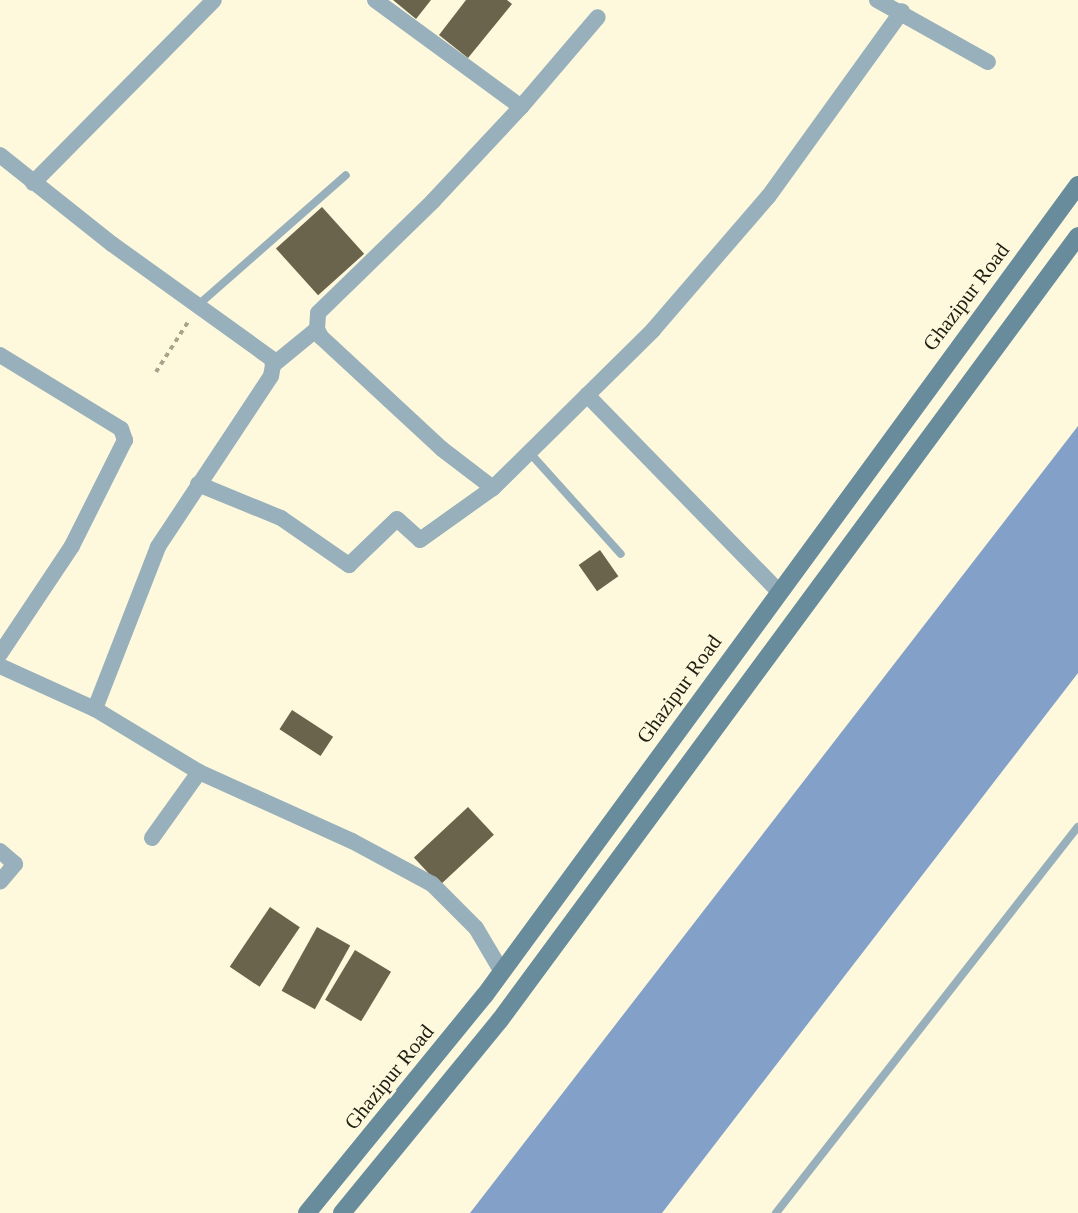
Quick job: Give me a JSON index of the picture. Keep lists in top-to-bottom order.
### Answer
{
  "streets": {
    "main road": ["Ghazipur Road"]
  }
}
